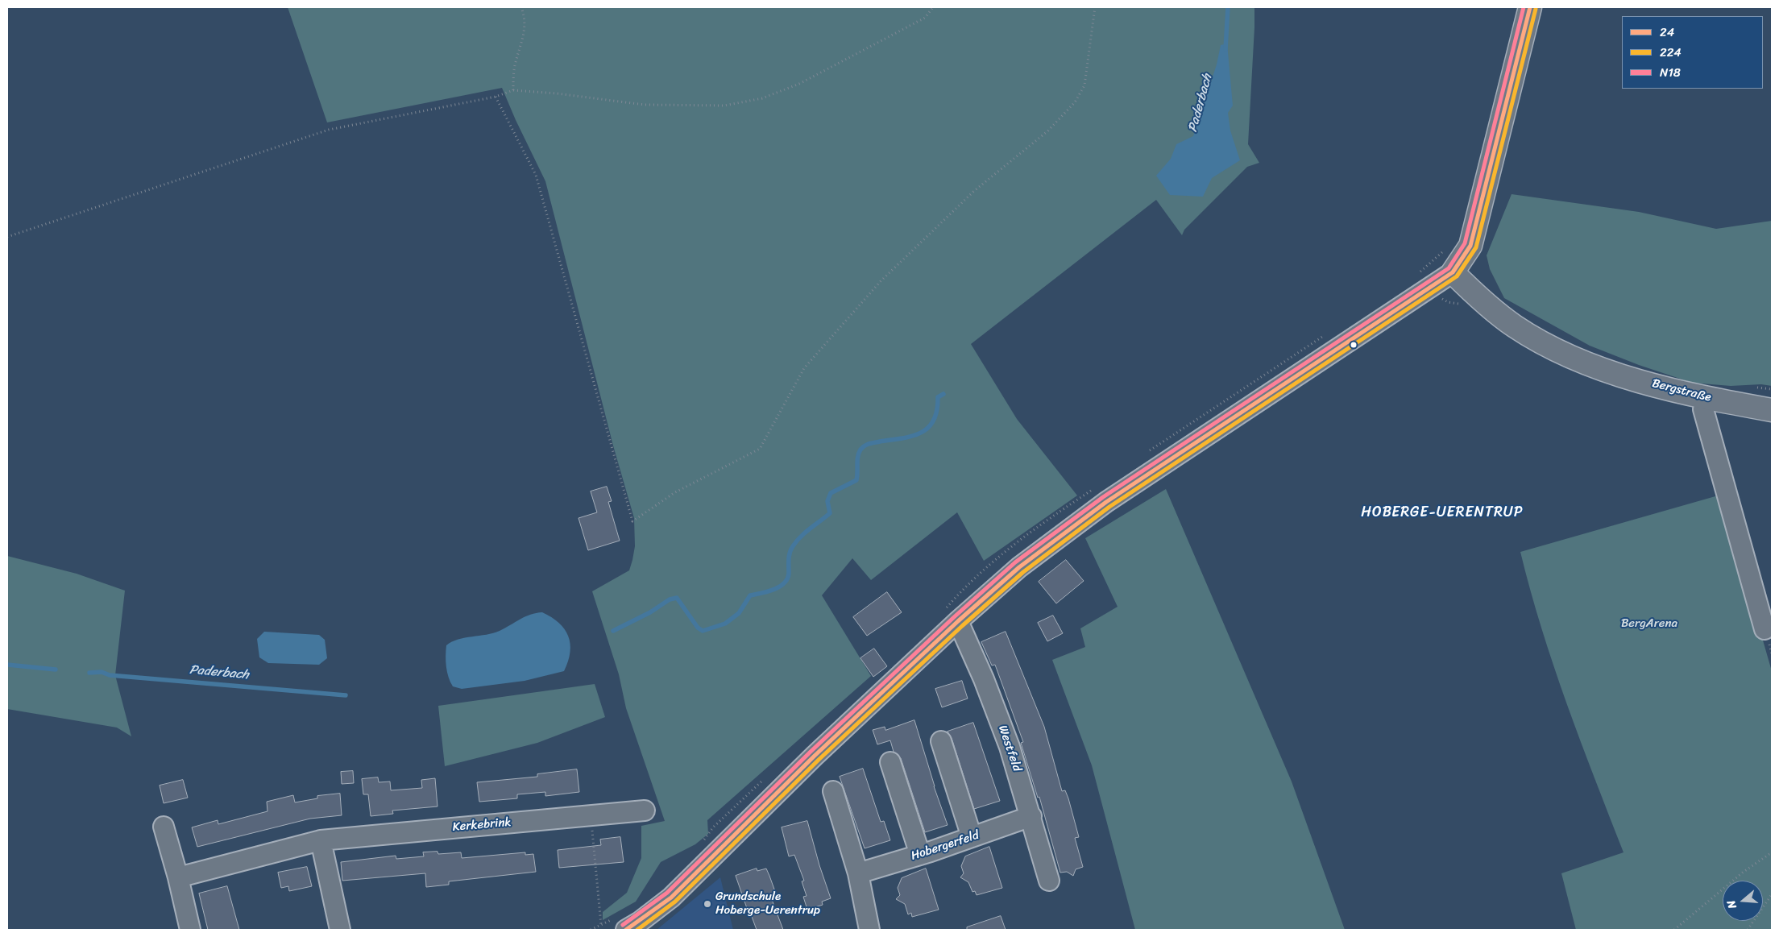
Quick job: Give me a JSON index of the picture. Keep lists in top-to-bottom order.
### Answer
{
  "streets": {
    "main road": ["Bergstraße"],
    "street": ["Westfeld", "Kerkebrink", "Hobergerfeld"]
  },
  "crossings": [
    ["Westfeld", "Hobergerfeld"]
  ],
  "districts": ["HOBERGE-UERENTRUP"],
  "water": ["Paderbach"],
  "parks": ["BergArena"],
  "places": ["Grundschule Hoberge-Uerentrup"],
  "lines": ["transit line 24", "transit line N18", "transit line 224"],
  "legend": ["24", "224", "N18"],
  "north": "left"
}
